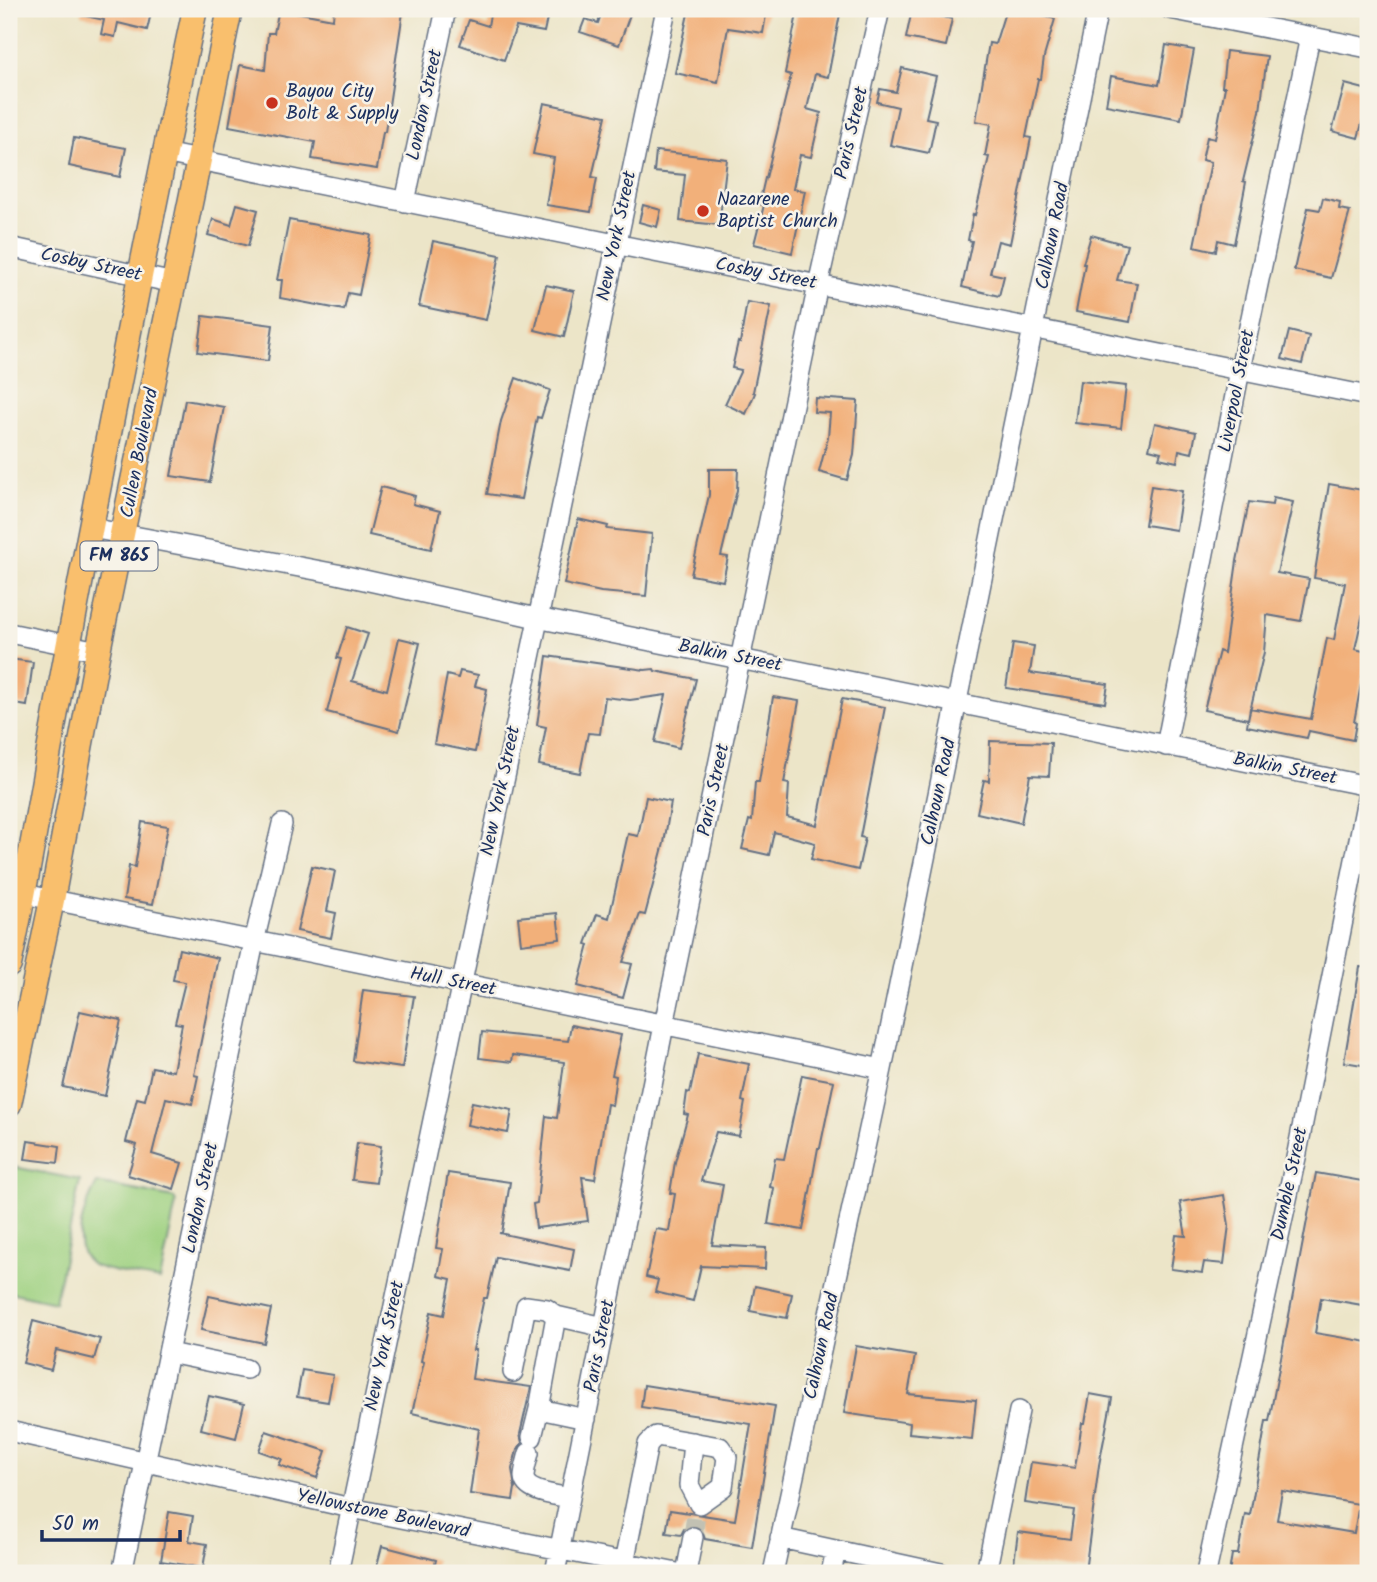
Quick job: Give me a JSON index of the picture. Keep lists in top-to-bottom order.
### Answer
{
  "streets": {
    "main road": ["Cullen Boulevard", "FM 865"],
    "street": [
      "London Street",
      "Paris Street",
      "New York Street",
      "Calhoun Road",
      "Cosby Street",
      "Liverpool Street",
      "Balkin Street",
      "Hull Street",
      "Dumble Street",
      "Yellowstone Boulevard"
    ]
  },
  "crossings": [
    ["London Street", "Cosby Street"],
    ["London Street", "Hull Street"],
    ["London Street", "Yellowstone Boulevard"],
    ["Paris Street", "Cosby Street"],
    ["Paris Street", "Balkin Street"],
    ["Paris Street", "Hull Street"],
    ["Paris Street", "Yellowstone Boulevard"],
    ["New York Street", "Cosby Street"],
    ["New York Street", "Balkin Street"],
    ["New York Street", "Hull Street"],
    ["New York Street", "Yellowstone Boulevard"],
    ["Calhoun Road", "Cosby Street"],
    ["Calhoun Road", "Balkin Street"],
    ["Calhoun Road", "Hull Street"],
    ["Cosby Street", "Liverpool Street"],
    ["Cosby Street", "Cullen Boulevard"],
    ["Liverpool Street", "Balkin Street"],
    ["Cullen Boulevard", "Balkin Street"],
    ["Cullen Boulevard", "Hull Street"]
  ],
  "places": ["Bayou City Bolt & Supply", "Nazarene Baptist Church"],
  "scale_bar": "50 m"
}
